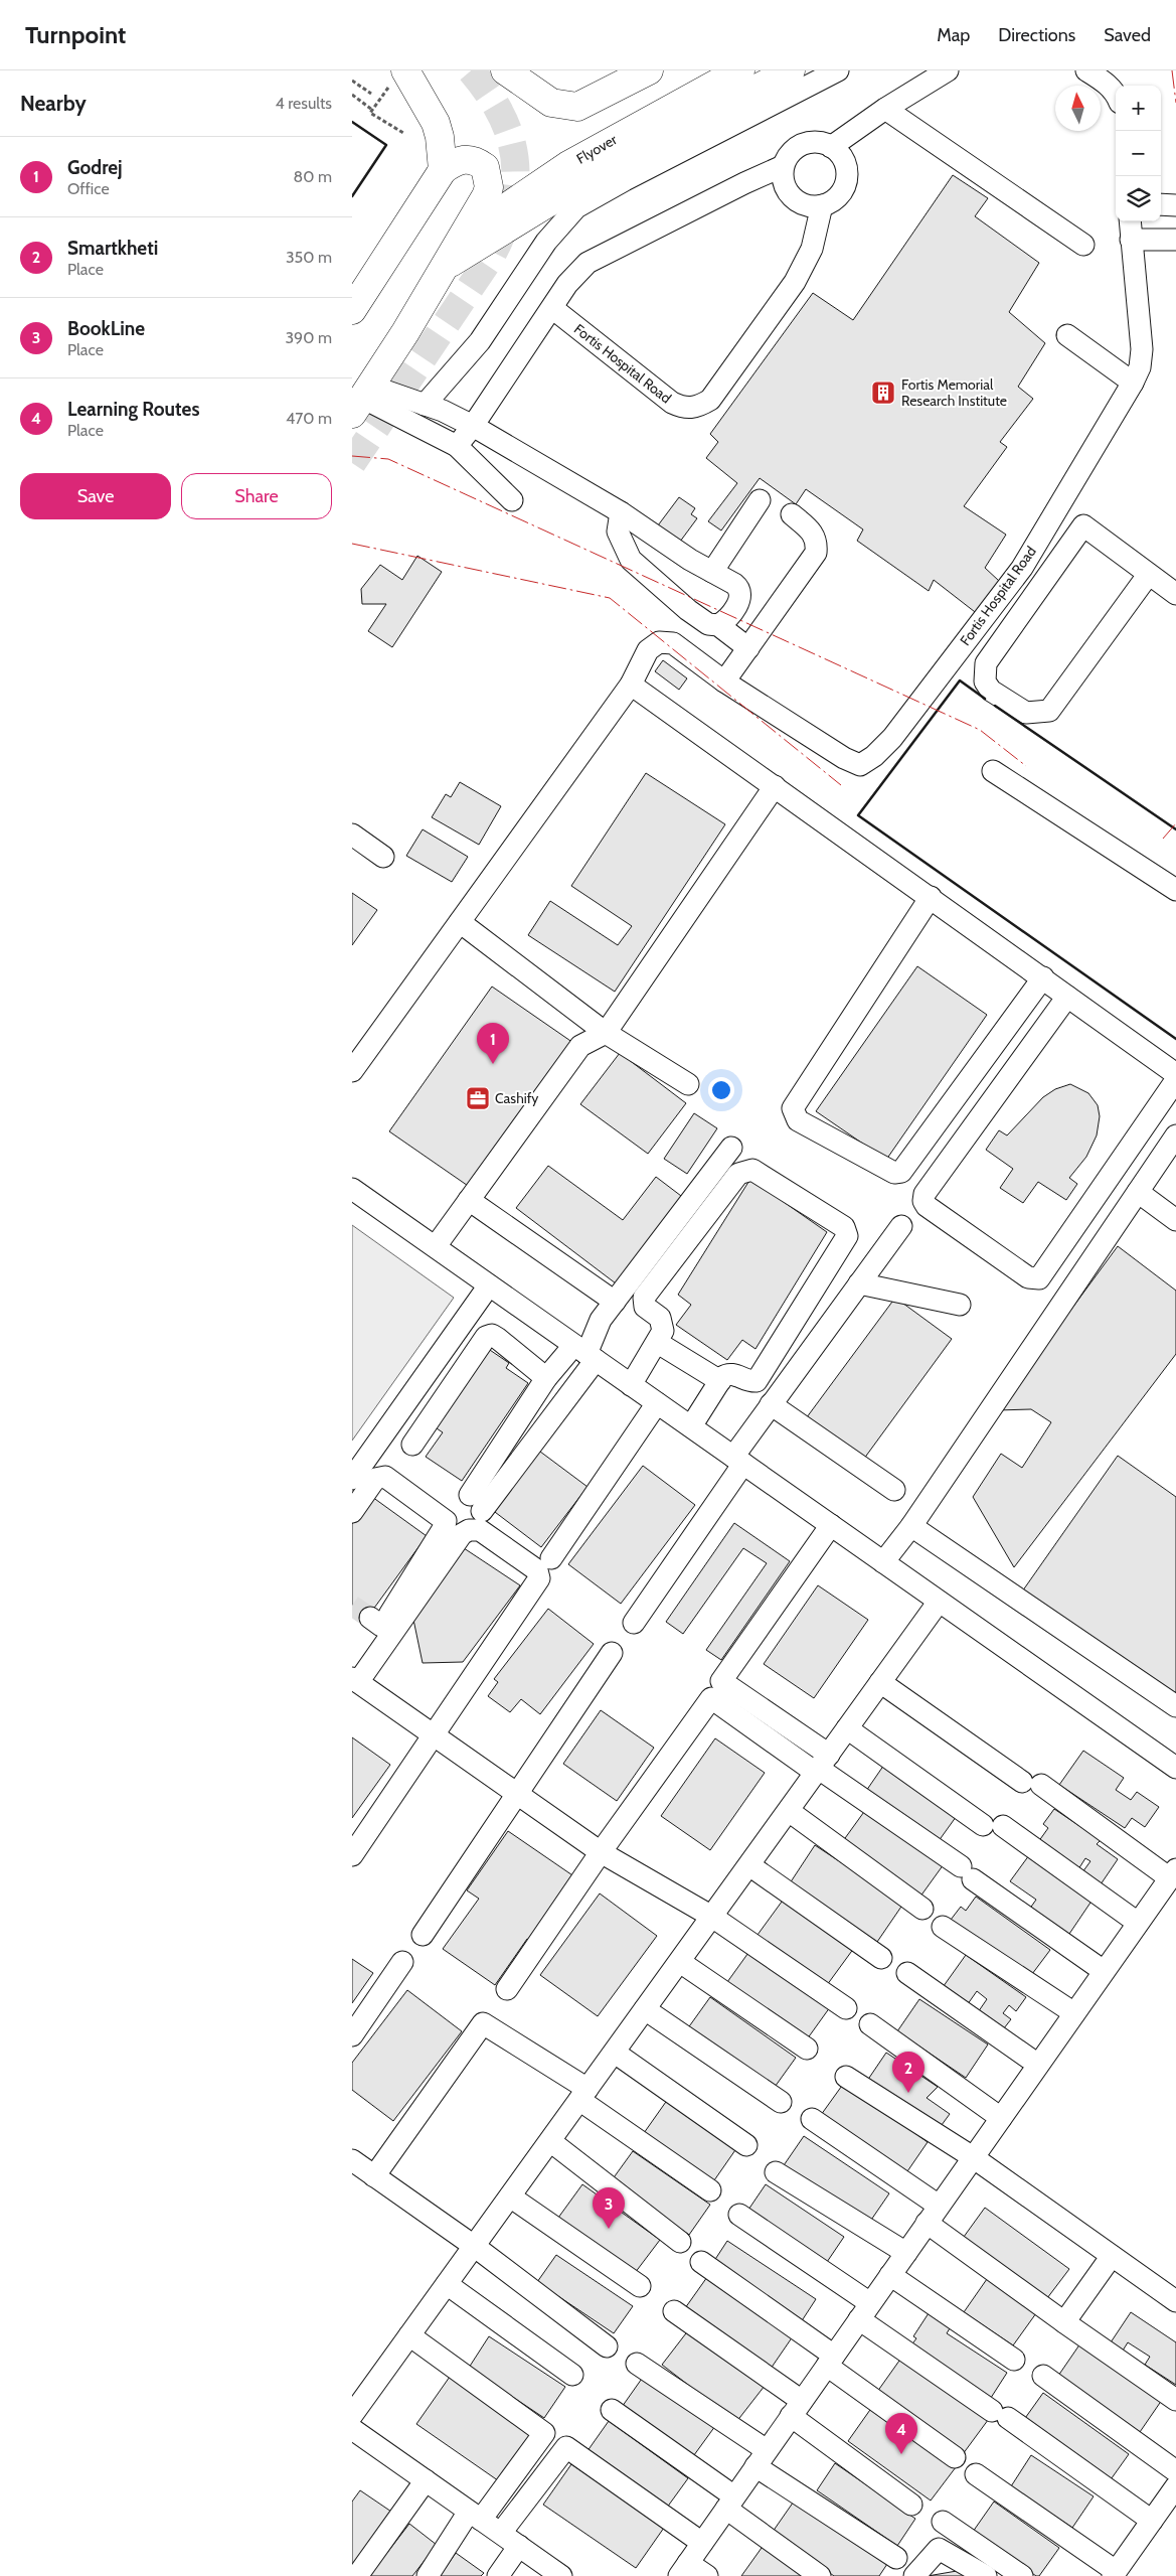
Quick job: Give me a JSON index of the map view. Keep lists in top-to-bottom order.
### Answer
{
  "streets": {
    "main road": ["Flyover"],
    "street": ["Fortis Hospital Road"]
  },
  "places": {
    "building": ["Fortis Memorial Research Institute"],
    "office": ["Cashify"]
  },
  "north": "top",
  "page": {
    "header": "Turnpoint",
    "nav": ["Map", "Directions", "Saved"],
    "heading": ["Nearby", "4 results"],
    "map_buttons": ["+", "−"],
    "list": [
      {
        "mark": "1",
        "name": "Godrej",
        "note": "Office",
        "value": "80 m"
      },
      {
        "mark": "2",
        "name": "Smartkheti",
        "note": "Place",
        "value": "350 m"
      },
      {
        "mark": "3",
        "name": "BookLine",
        "note": "Place",
        "value": "390 m"
      },
      {
        "mark": "4",
        "name": "Learning Routes",
        "note": "Place",
        "value": "470 m"
      }
    ],
    "buttons": ["Save", "Share"],
    "pins": [
      "1",
      "2",
      "3",
      "4"
    ]
  }
}
